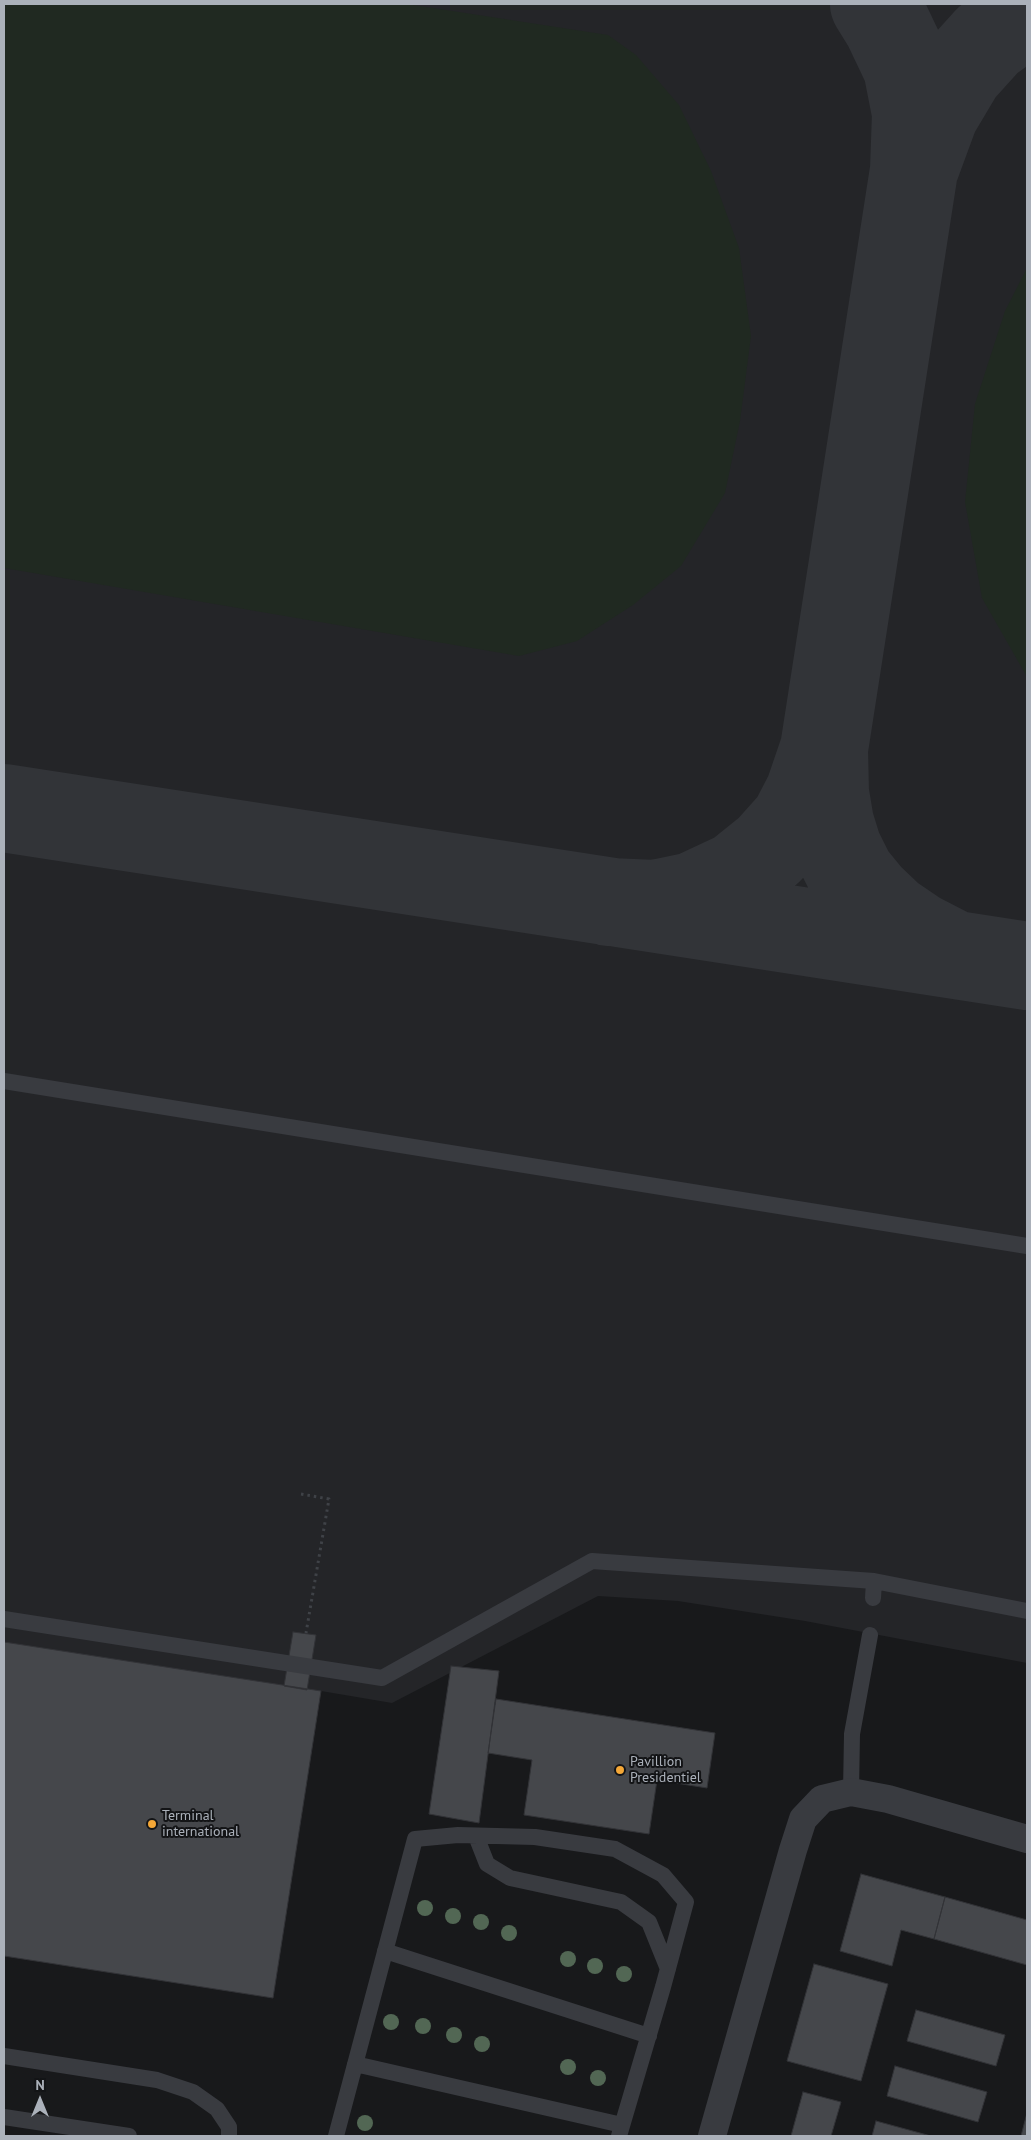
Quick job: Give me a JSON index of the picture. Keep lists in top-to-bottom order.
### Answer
{
  "places": ["Pavillion Presidentiel", "Terminal international"],
  "north": "top"
}
